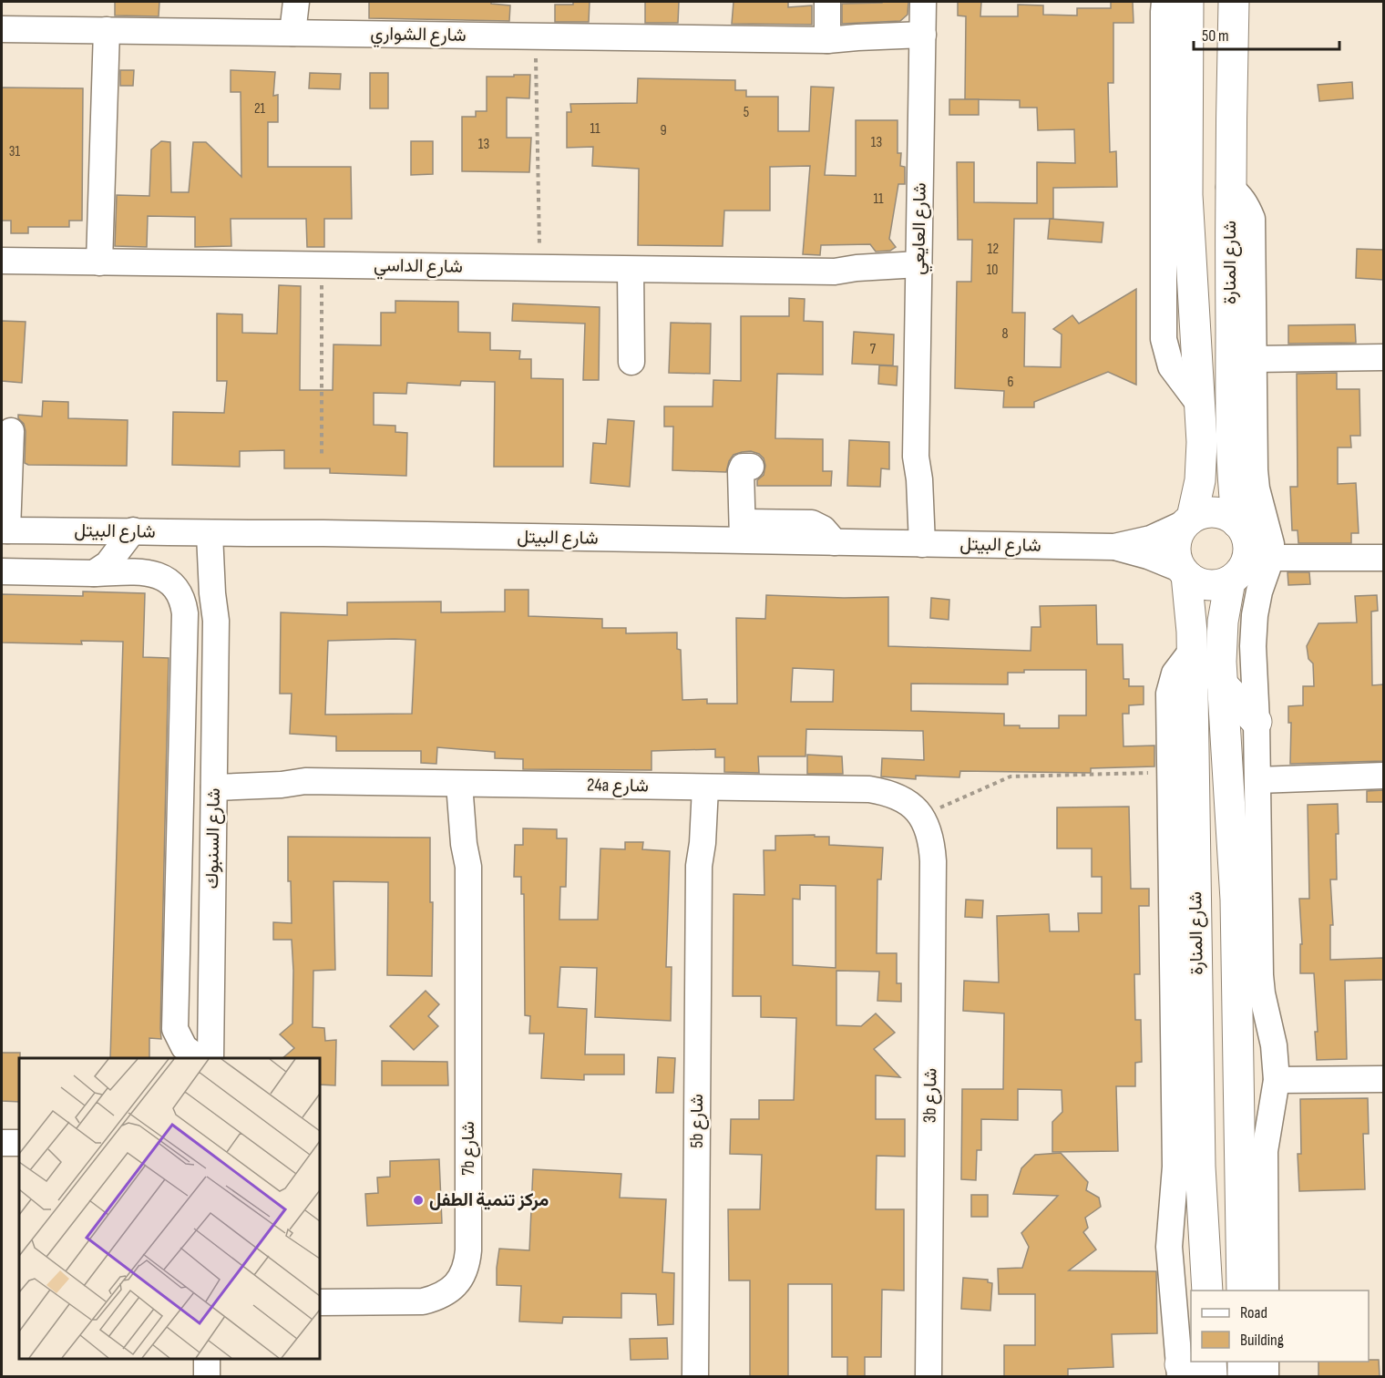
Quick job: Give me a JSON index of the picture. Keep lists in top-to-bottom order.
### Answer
{
  "streets": {
    "main road": ["شارع المنارة"],
    "street": [
      "شارع الشواري",
      "شارع العايعي",
      "شارع الداسي",
      "شارع البيتل",
      "24a شارع",
      "شارع السنبوك",
      "3b شارع",
      "5b شارع",
      "7b شارع"
    ]
  },
  "crossings": [
    ["شارع الشواري", "شارع العايعي"],
    ["شارع العايعي", "شارع الداسي"],
    ["شارع العايعي", "شارع البيتل"],
    ["شارع المنارة", "شارع البيتل"],
    ["شارع البيتل", "شارع السنبوك"],
    ["24a شارع", "شارع السنبوك"],
    ["24a شارع", "3b شارع"],
    ["24a شارع", "5b شارع"],
    ["24a شارع", "7b شارع"]
  ],
  "places": ["مركز تنمية الطفل"],
  "house_numbers": [
    "21",
    "5",
    "11",
    "9",
    "13",
    "13",
    "31",
    "11",
    "12",
    "10",
    "8",
    "7",
    "6"
  ],
  "legend": ["Road", "Building"],
  "scale_bar": "50 m"
}
